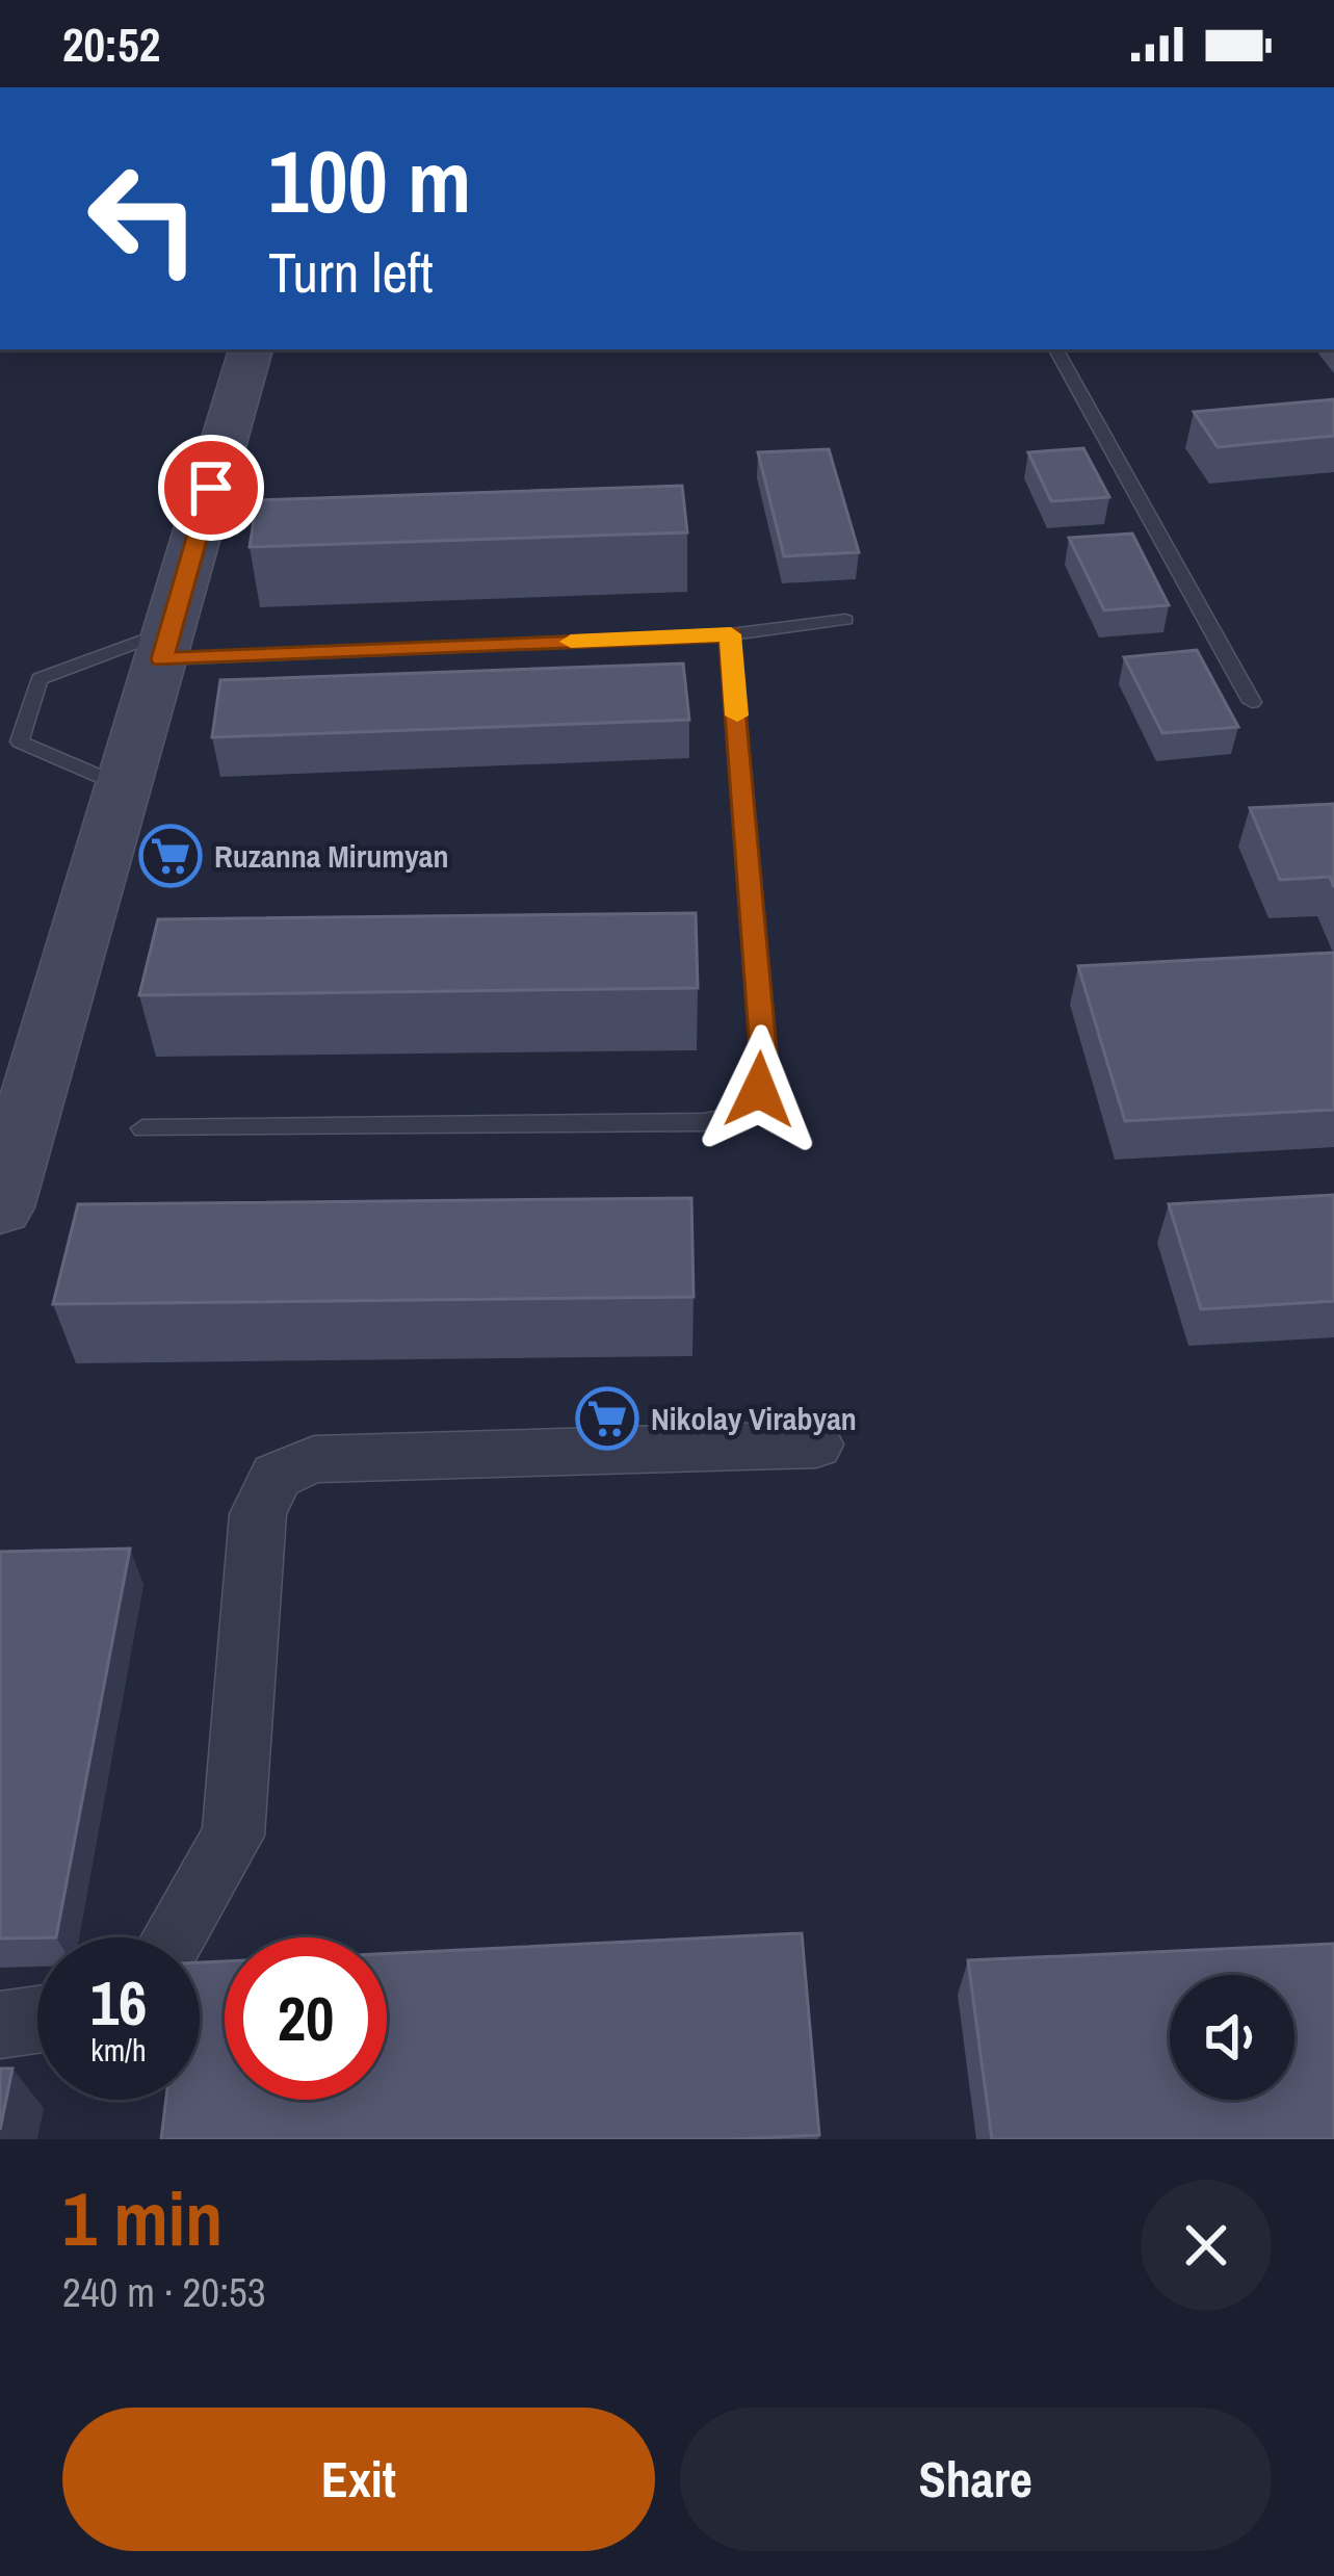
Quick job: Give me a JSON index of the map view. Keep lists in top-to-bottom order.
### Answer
{
  "places": {
    "supermarket": ["Ruzanna Mirumyan", "Nikolay Virabyan"]
  },
  "page": {
    "status": "20:52",
    "turn": ["100 m", "Turn left"],
    "speed": "16 km/h",
    "limit": "20",
    "heading": ["1 min", "240 m · 20:53"],
    "buttons": ["Exit", "Share"]
  }
}
